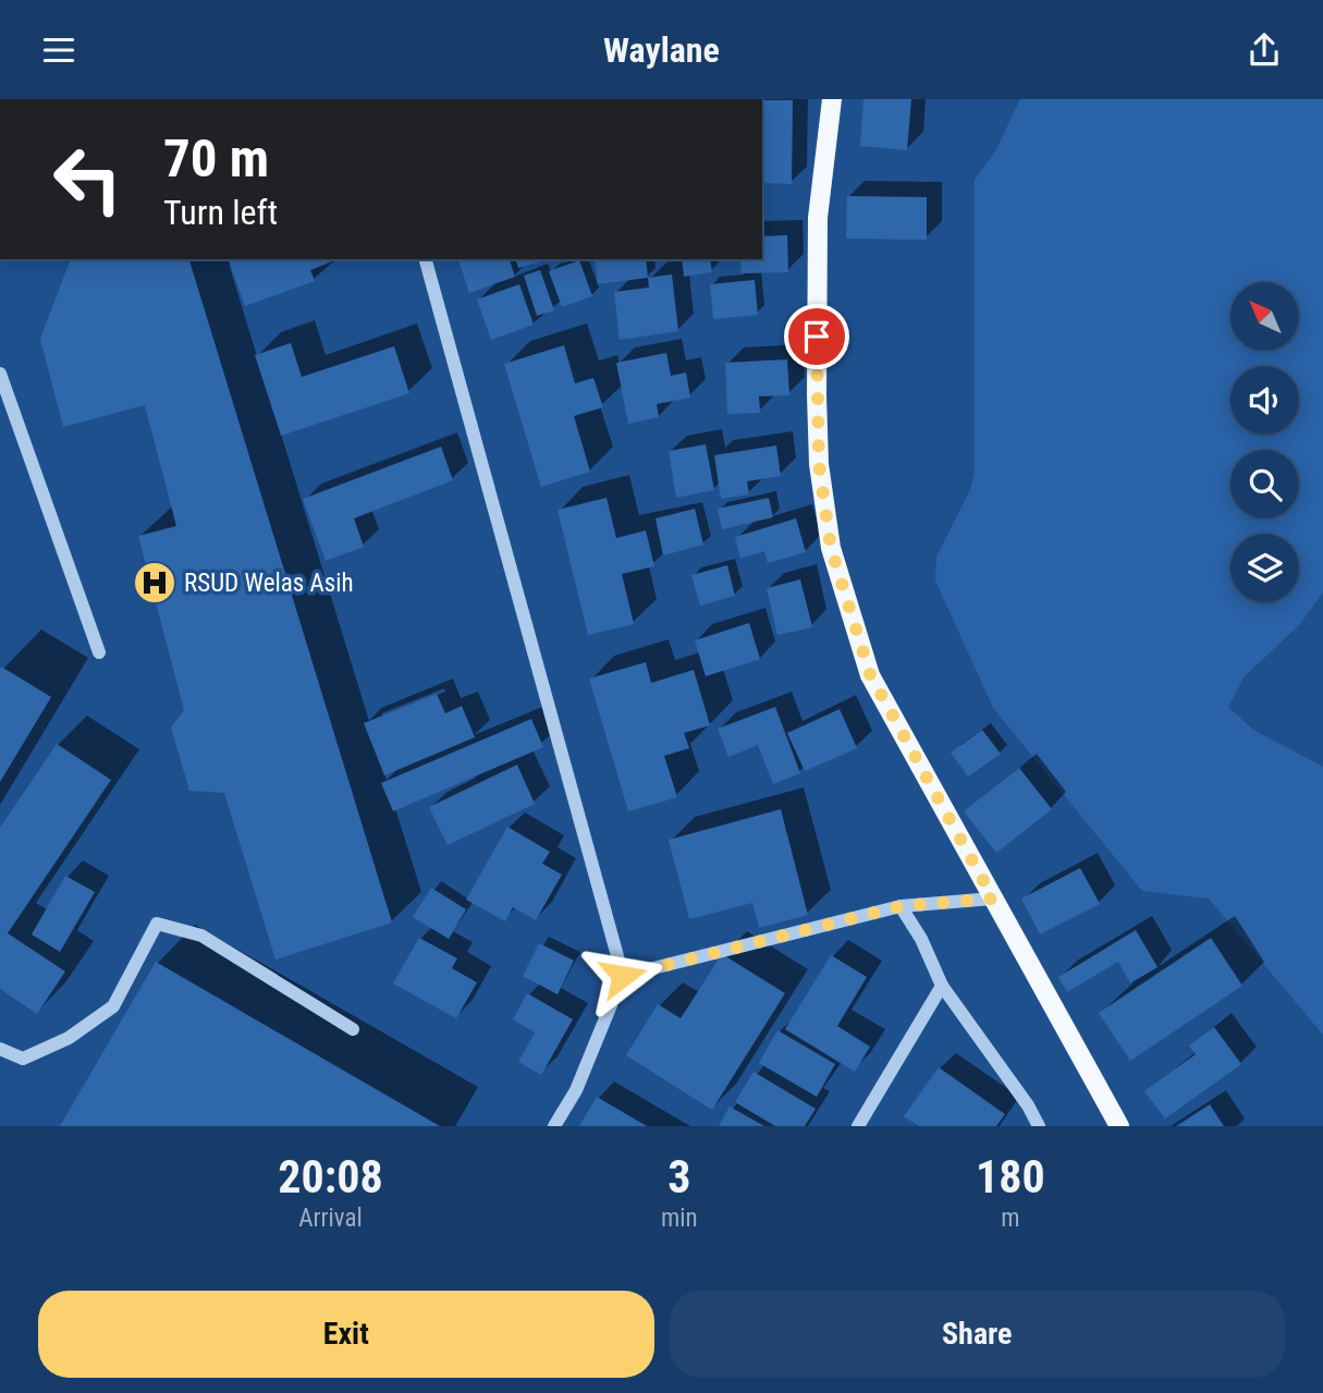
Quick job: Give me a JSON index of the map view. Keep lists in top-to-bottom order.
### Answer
{
  "places": {
    "hospital": ["RSUD Welas Asih"]
  },
  "north": "top left",
  "page": {
    "header": "Waylane",
    "turn": ["70 m", "Turn left"],
    "eta": [
      "20:08",
      "Arrival",
      "3",
      "min",
      "180",
      "m"
    ],
    "buttons": ["Exit", "Share"]
  }
}
